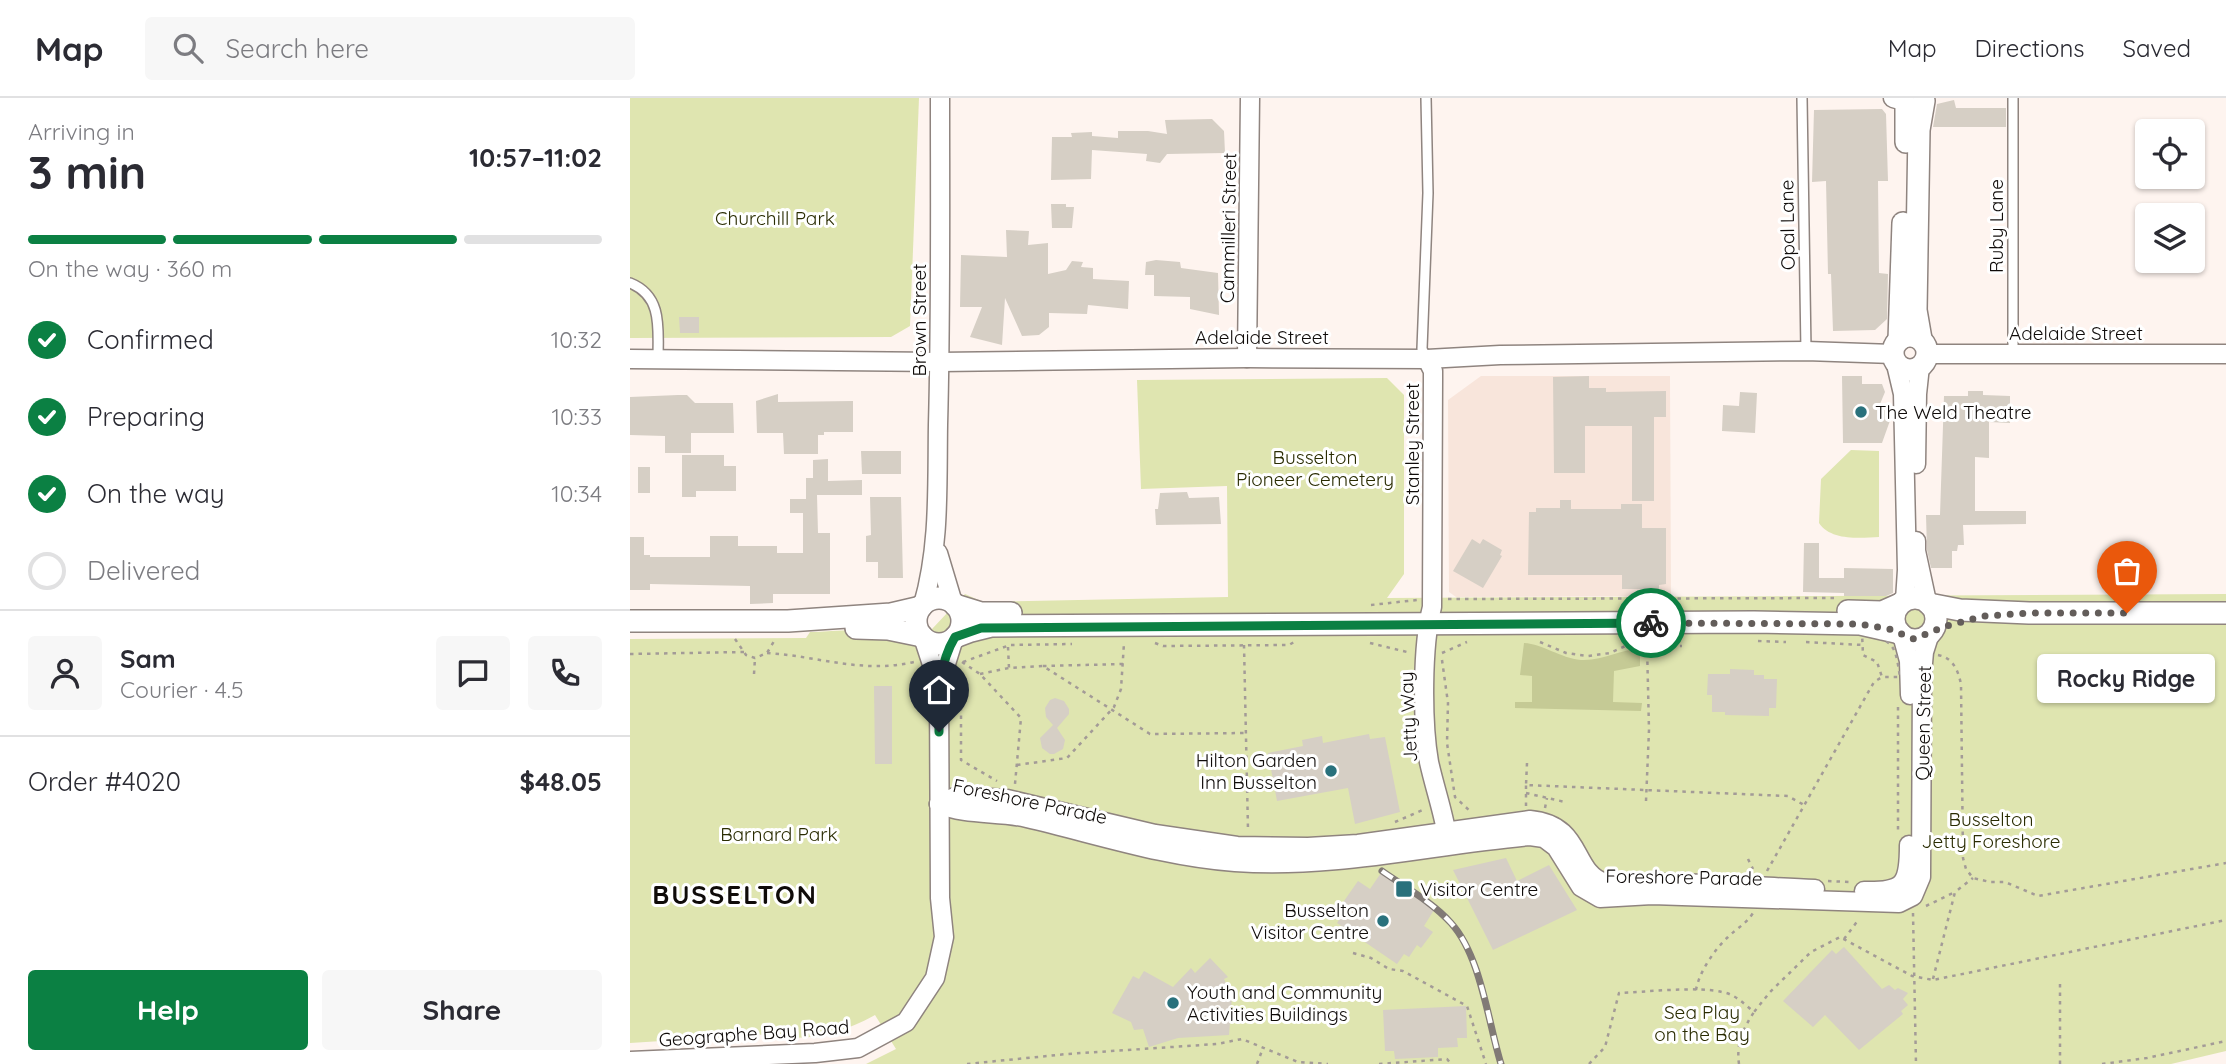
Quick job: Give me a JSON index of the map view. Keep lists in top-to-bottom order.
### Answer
{
  "streets": {
    "street": [
      "Cammilleri Street",
      "Brown Street",
      "Adelaide Street",
      "Stanley Street",
      "Jetty Way",
      "Queen Street",
      "Foreshore Parade",
      "Geographe Bay Road"
    ],
    "lane": ["Opal Lane", "Ruby Lane"]
  },
  "crossings": [
    ["Opal Lane", "Adelaide Street"],
    ["Ruby Lane", "Adelaide Street"],
    ["Cammilleri Street", "Adelaide Street"],
    ["Brown Street", "Adelaide Street"],
    ["Brown Street", "Geographe Bay Road"],
    ["Adelaide Street", "Stanley Street"],
    ["Stanley Street", "Jetty Way"],
    ["Jetty Way", "Foreshore Parade"],
    ["Queen Street", "Foreshore Parade"],
    ["Foreshore Parade", "Geographe Bay Road"]
  ],
  "districts": ["BUSSELTON"],
  "parks": [
    "Churchill Park",
    "Busselton Pioneer Cemetery",
    "Busselton Jetty Foreshore",
    "Barnard Park",
    "Sea Play on the Bay"
  ],
  "places": {
    "other": [
      "The Weld Theatre",
      "Rocky Ridge",
      "Hilton Garden Inn Busselton",
      "Busselton Visitor Centre",
      "Youth and Community Activities Buildings"
    ],
    "transit": ["Visitor Centre"]
  },
  "page": {
    "header": "Map",
    "search": "Search here",
    "nav": ["Map", "Directions", "Saved"],
    "heading": ["3 min", "Arriving in", "10:57–11:02"],
    "panel": [
      "Sam",
      "Courier · 4.5",
      "Order #4020",
      "$48.05"
    ],
    "bar": "On the way · 360 m",
    "list": [
      ["Confirmed", "10:32"],
      ["Preparing", "10:33"],
      ["On the way", "10:34"],
      "Delivered"
    ],
    "bubble": "Rocky Ridge",
    "buttons": ["Help", "Share"]
  }
}
